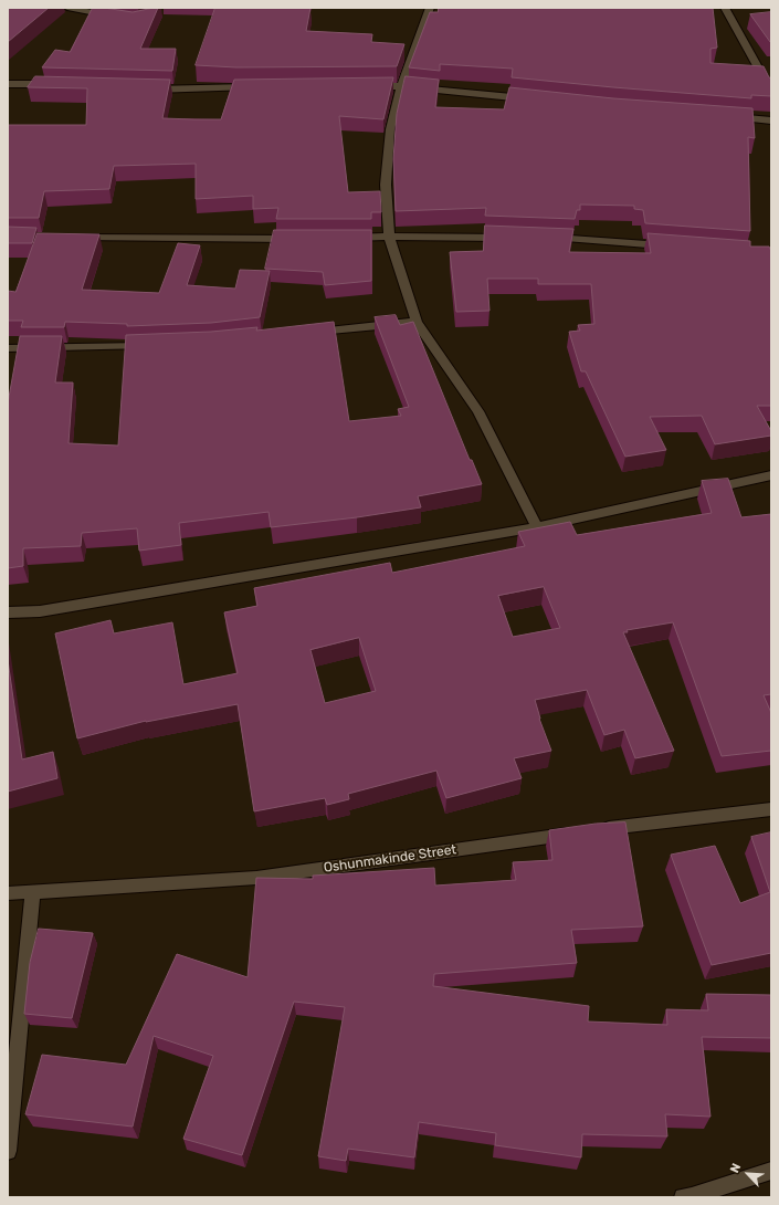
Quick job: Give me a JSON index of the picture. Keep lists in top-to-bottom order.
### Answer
{
  "streets": {
    "street": ["Oshunmakinde Street"]
  },
  "north": "top left"
}
